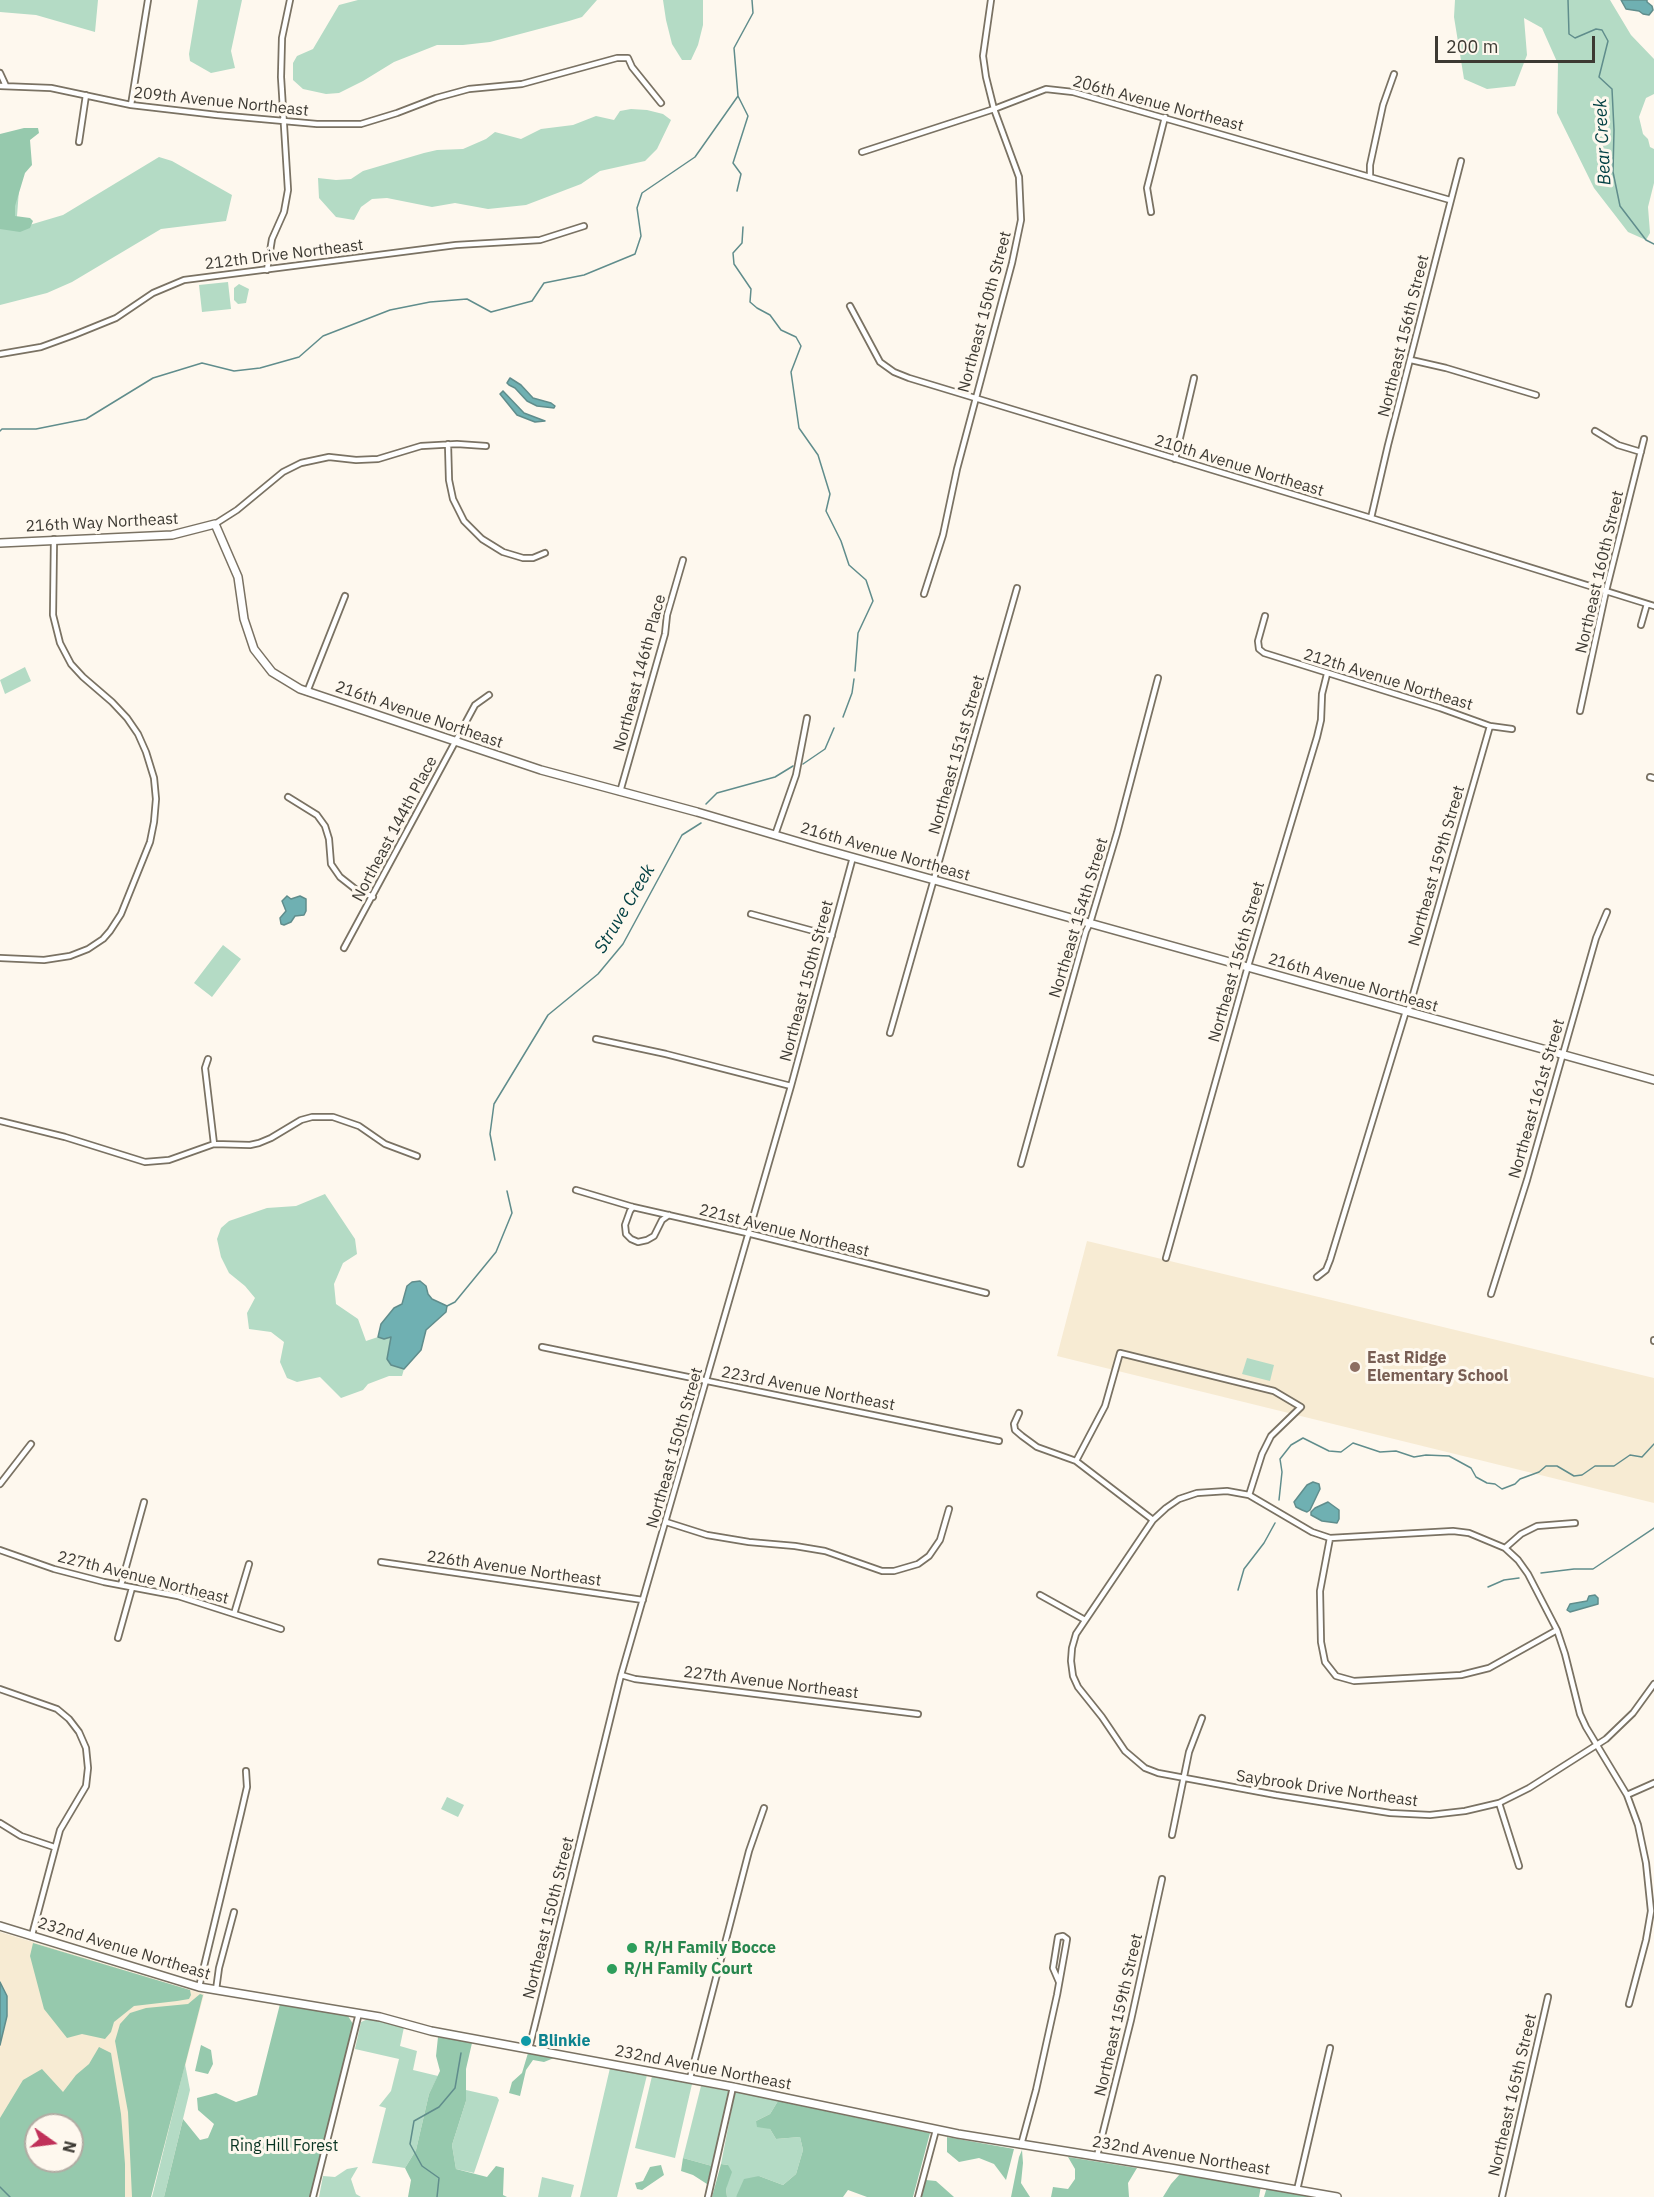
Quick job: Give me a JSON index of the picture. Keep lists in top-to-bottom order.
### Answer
{
  "streets": {
    "street": [
      "209th Avenue Northeast",
      "206th Avenue Northeast",
      "212th Drive Northeast",
      "Northeast 150th Street",
      "Northeast 156th Street",
      "210th Avenue Northeast",
      "216th Way Northeast",
      "Northeast 160th Street",
      "Northeast 146th Place",
      "212th Avenue Northeast",
      "216th Avenue Northeast",
      "Northeast 151st Street",
      "Northeast 144th Place",
      "Northeast 159th Street",
      "Northeast 154th Street",
      "Northeast 161st Street",
      "221st Avenue Northeast",
      "223rd Avenue Northeast",
      "226th Avenue Northeast",
      "227th Avenue Northeast",
      "Saybrook Drive Northeast",
      "232nd Avenue Northeast",
      "Northeast 165th Street"
    ]
  },
  "crossings": [
    ["206th Avenue Northeast", "Northeast 150th Street"],
    ["206th Avenue Northeast", "Northeast 156th Street"],
    ["Northeast 150th Street", "210th Avenue Northeast"],
    ["Northeast 150th Street", "216th Avenue Northeast"],
    ["Northeast 150th Street", "221st Avenue Northeast"],
    ["Northeast 150th Street", "223rd Avenue Northeast"],
    ["Northeast 150th Street", "226th Avenue Northeast"],
    ["Northeast 150th Street", "227th Avenue Northeast"],
    ["Northeast 150th Street", "232nd Avenue Northeast"],
    ["Northeast 156th Street", "210th Avenue Northeast"],
    ["Northeast 156th Street", "212th Avenue Northeast"],
    ["Northeast 156th Street", "216th Avenue Northeast"],
    ["210th Avenue Northeast", "Northeast 160th Street"],
    ["216th Way Northeast", "216th Avenue Northeast"],
    ["Northeast 146th Place", "216th Avenue Northeast"],
    ["212th Avenue Northeast", "Northeast 159th Street"],
    ["216th Avenue Northeast", "Northeast 151st Street"],
    ["216th Avenue Northeast", "Northeast 144th Place"],
    ["216th Avenue Northeast", "Northeast 159th Street"],
    ["216th Avenue Northeast", "Northeast 154th Street"],
    ["216th Avenue Northeast", "Northeast 161st Street"],
    ["Northeast 159th Street", "232nd Avenue Northeast"]
  ],
  "water": ["Bear Creek", "Struve Creek"],
  "parks": ["Ring Hill Forest"],
  "places": [
    "East Ridge Elementary School",
    "R/H Family Bocce",
    "R/H Family Court",
    "Blinkie"
  ],
  "scale_bar": "200 m",
  "north": "right"
}
